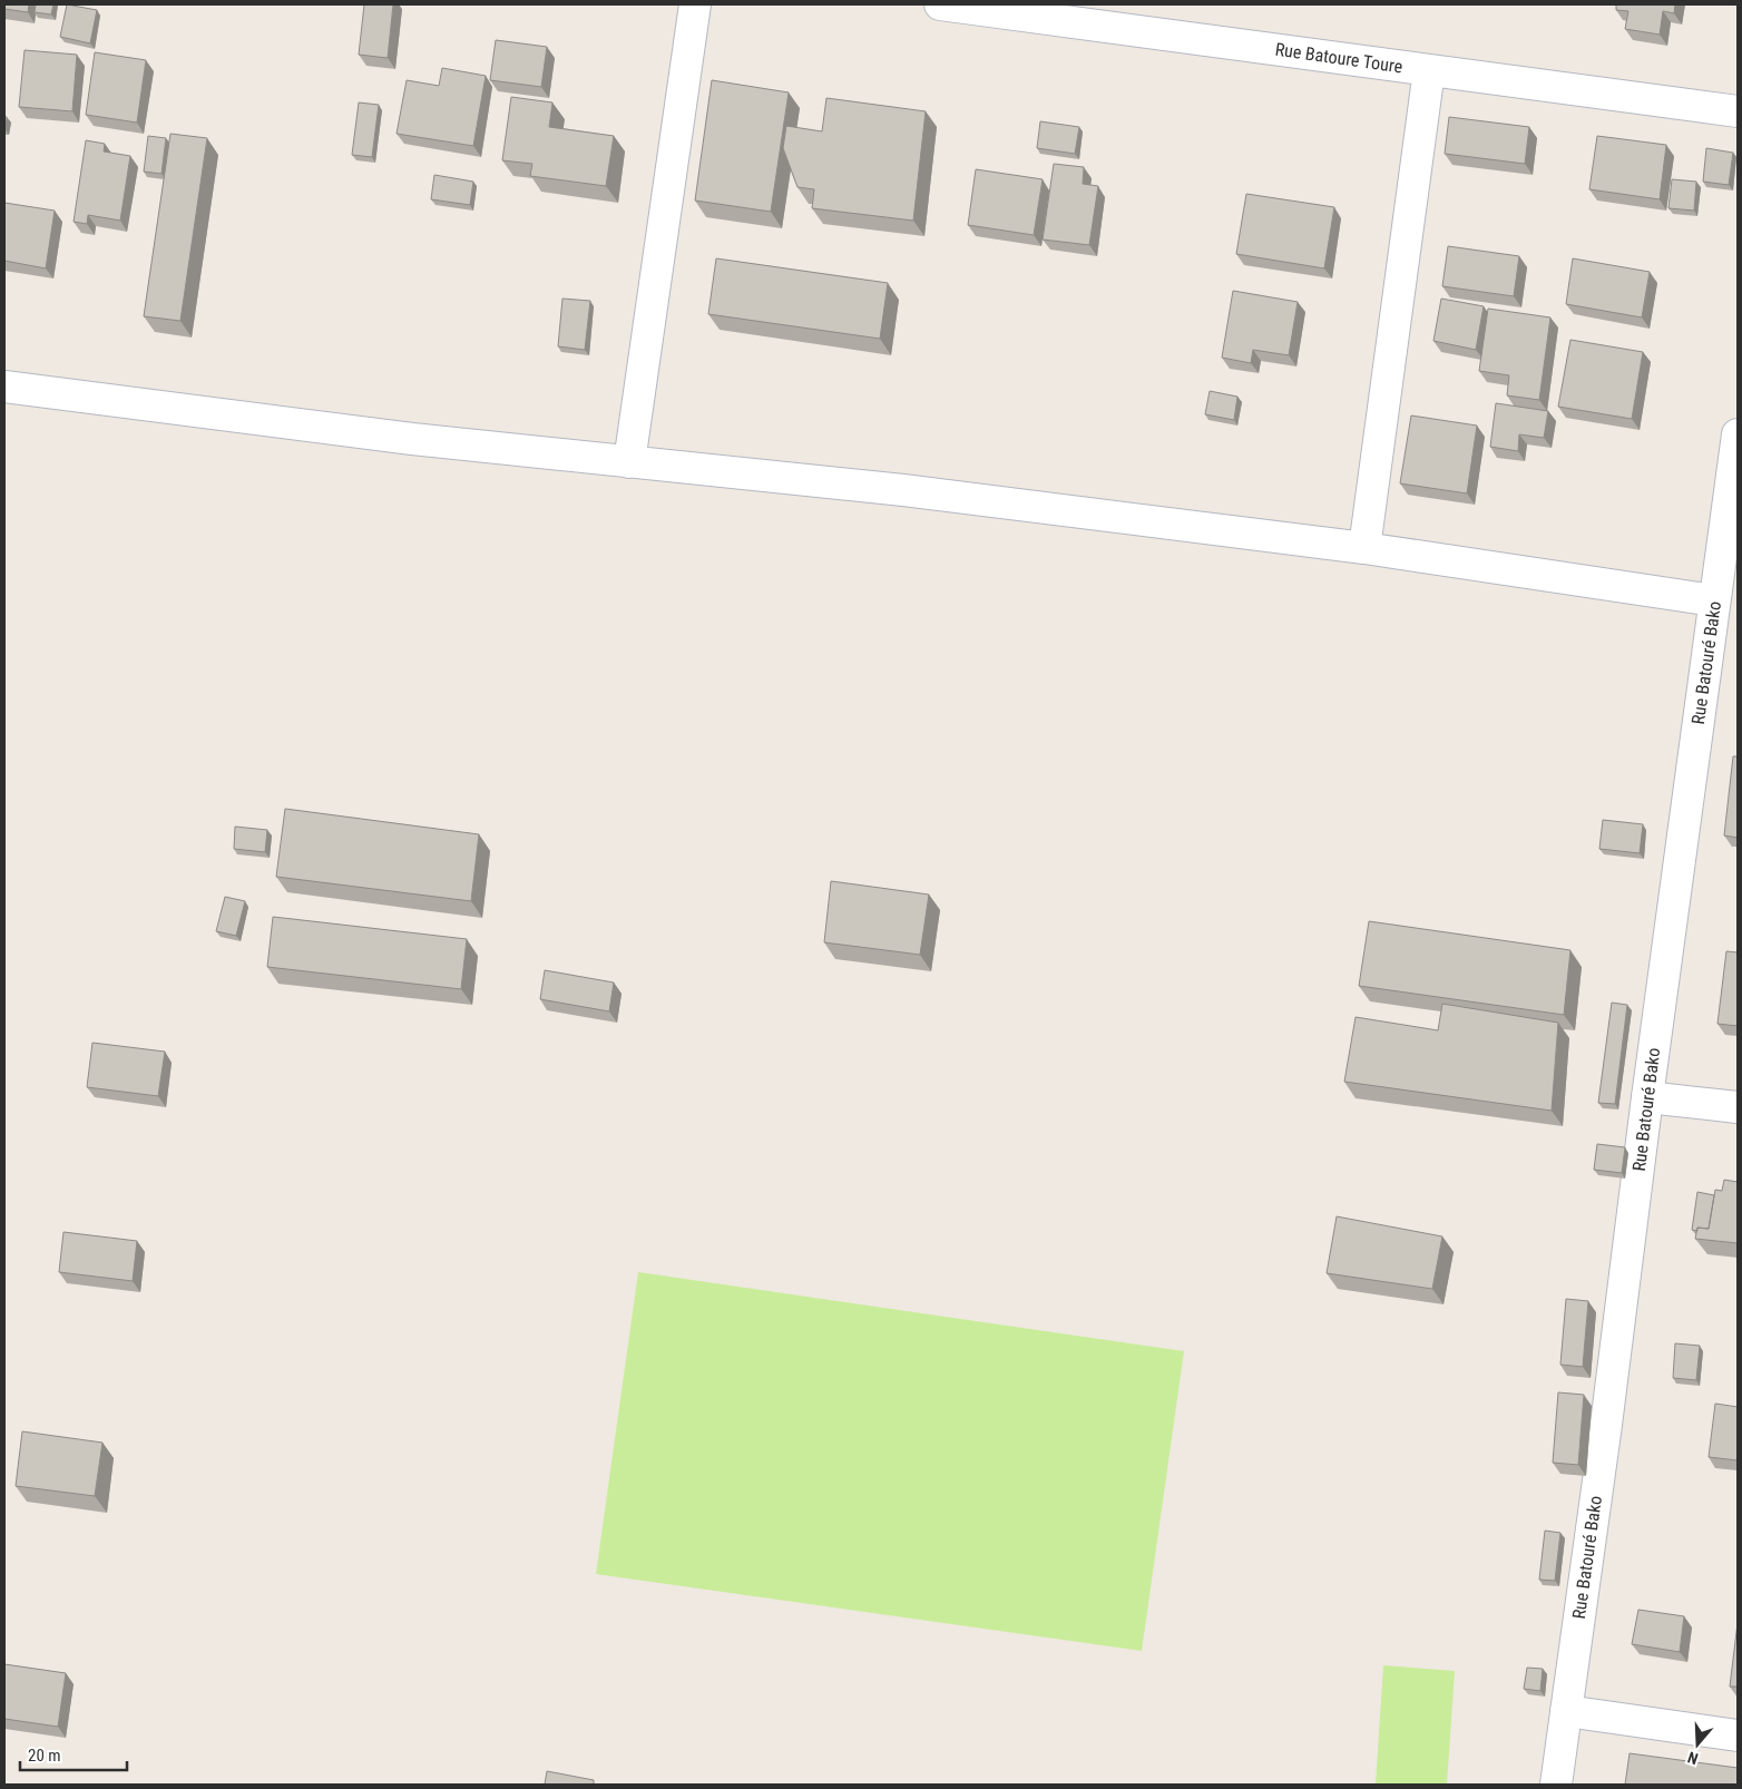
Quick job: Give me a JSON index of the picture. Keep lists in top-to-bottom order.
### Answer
{
  "streets": {
    "street": ["Rue Batoure Toure", "Rue Batouré Bako"]
  },
  "scale_bar": "20 m",
  "north": "bottom"
}
